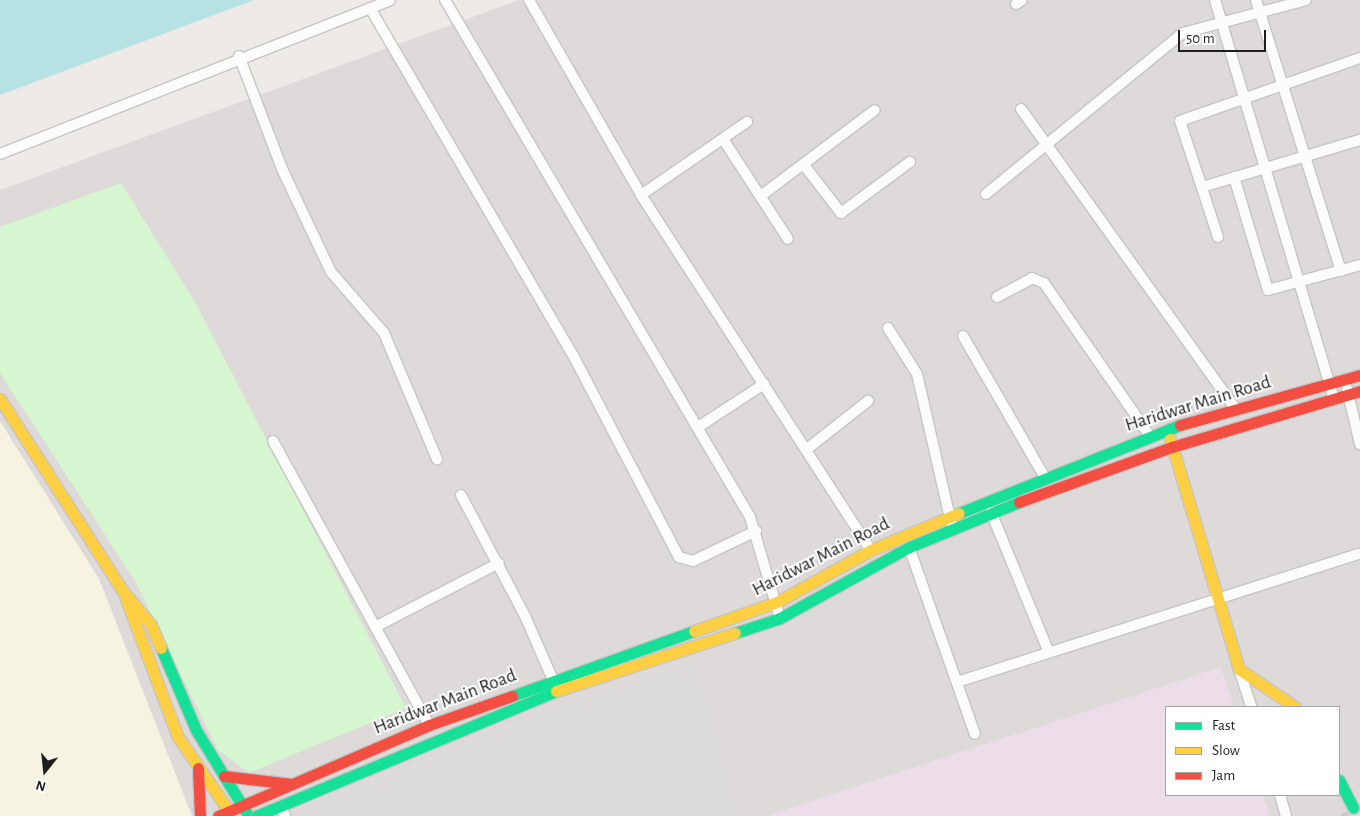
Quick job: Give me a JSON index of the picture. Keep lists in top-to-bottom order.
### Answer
{
  "streets": {
    "main road": ["Haridwar Main Road"]
  },
  "legend": ["Fast", "Slow", "Jam"],
  "scale_bar": "50 m",
  "north": "bottom"
}
